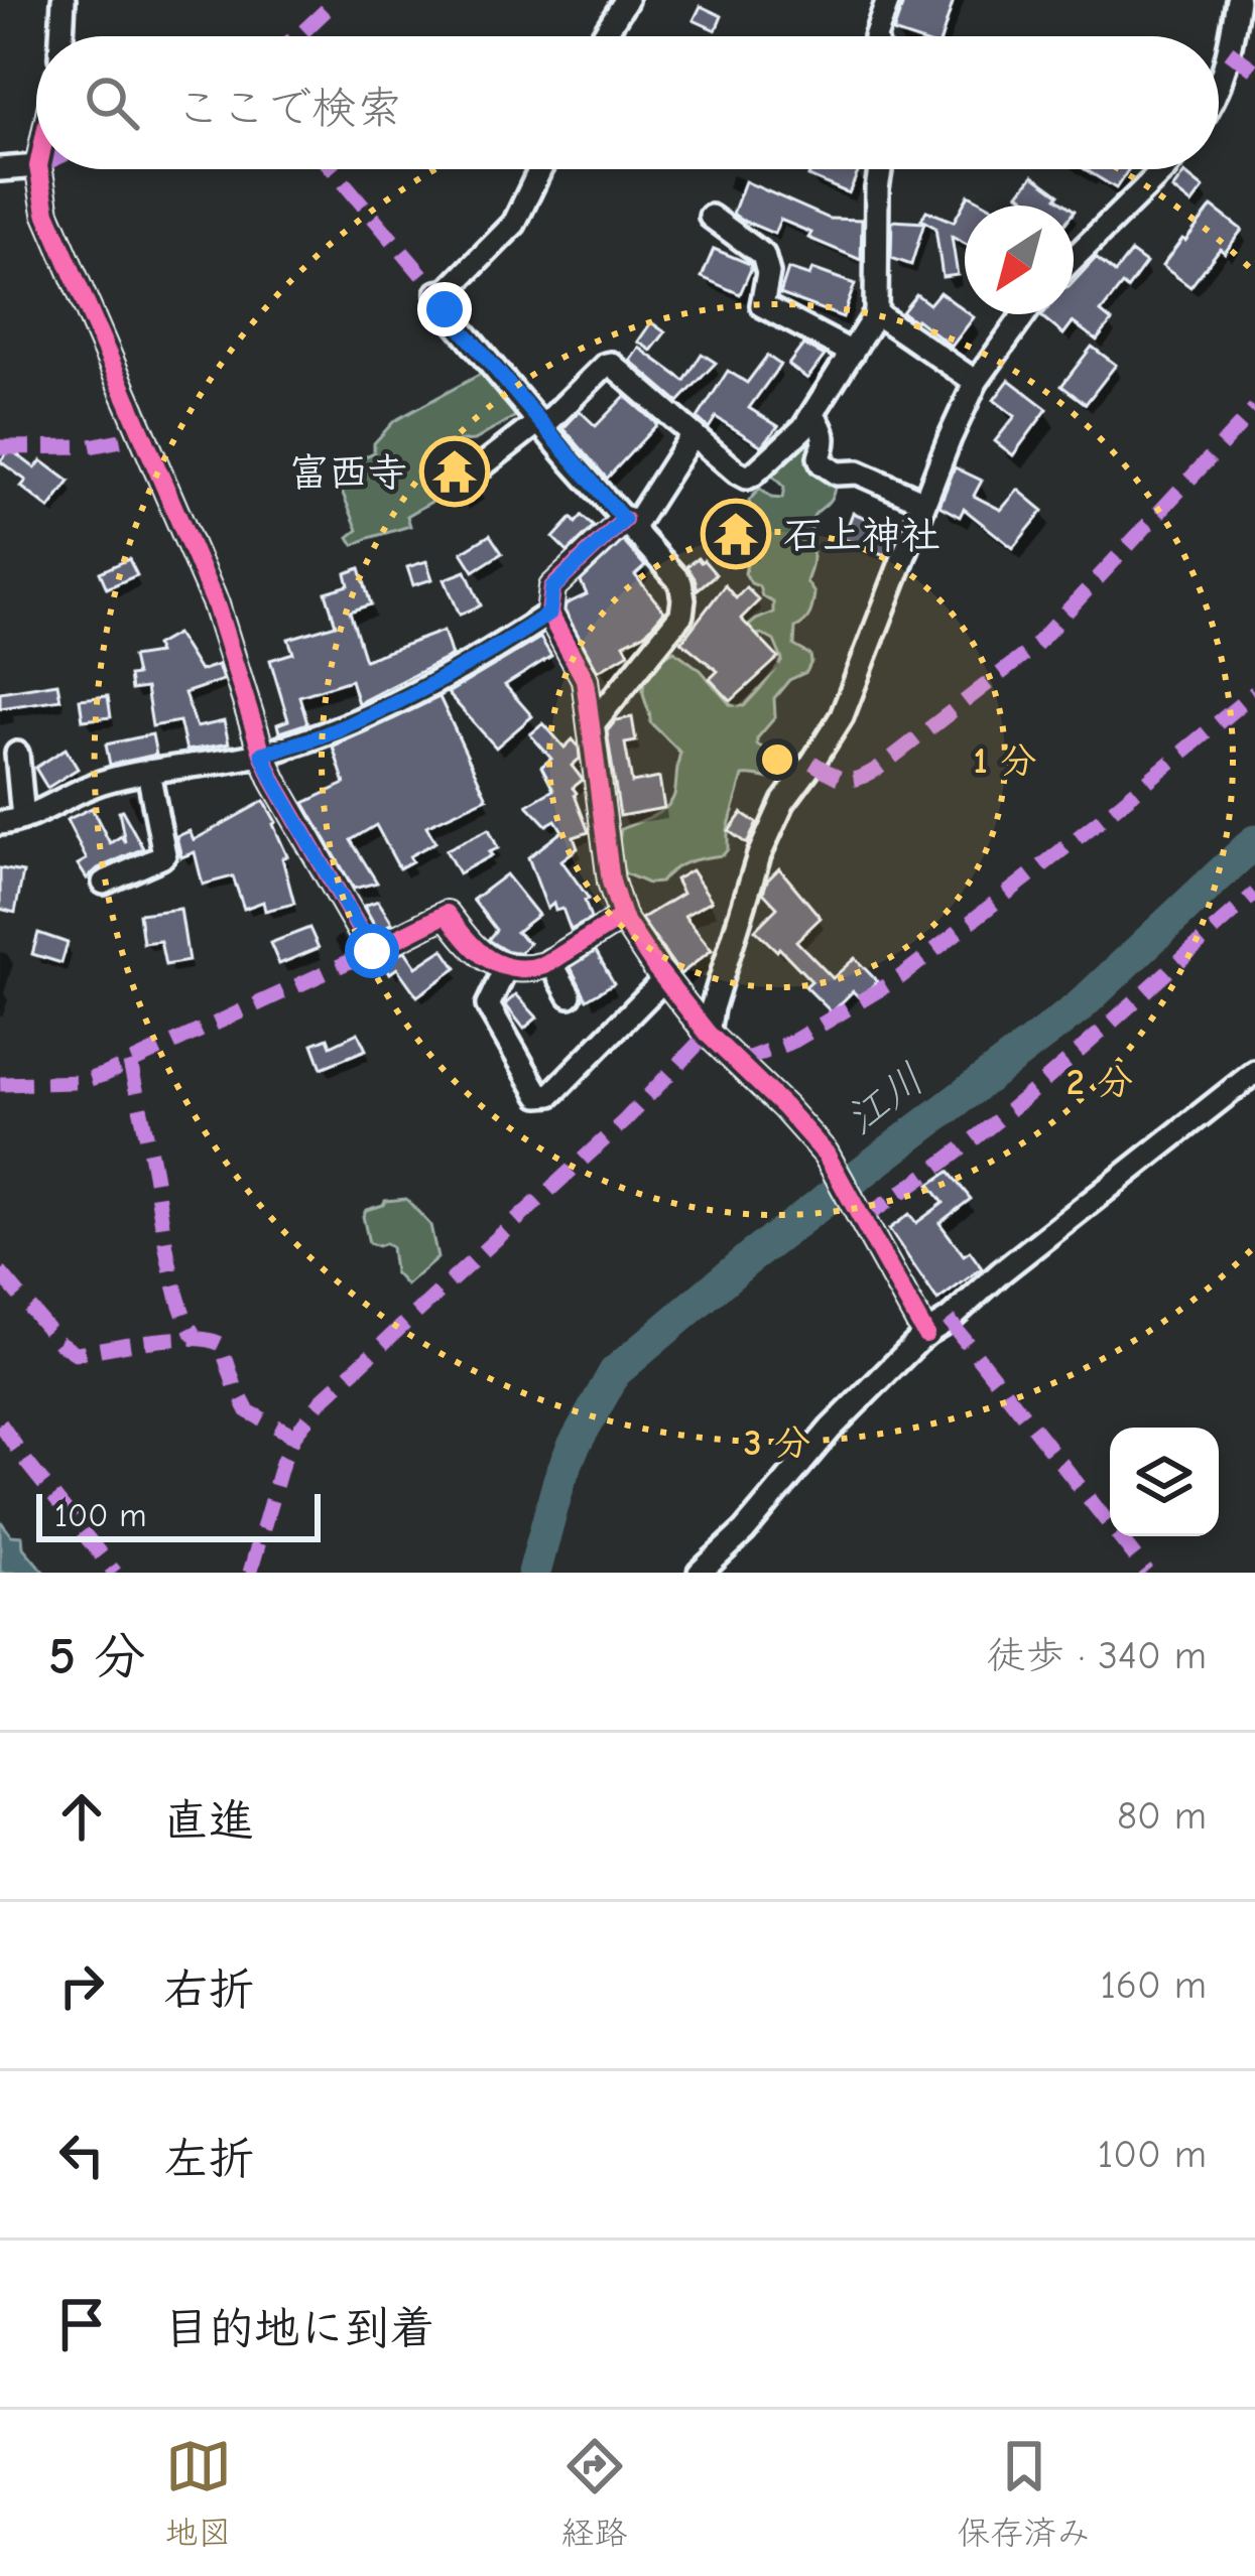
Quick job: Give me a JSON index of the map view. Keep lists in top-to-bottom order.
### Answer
{
  "water": ["江川"],
  "places": {
    "temple": ["富西寺", "石上神社"]
  },
  "scale_bar": "100 m",
  "north": "bottom left",
  "page": {
    "search": "ここで検索",
    "scale": "100 m",
    "heading": ["5 分", "徒歩 · 340 m"],
    "list": [
      ["直進", "80 m"],
      ["右折", "160 m"],
      ["左折", "100 m"],
      "目的地に到着"
    ],
    "nav": ["地図", "経路", "保存済み"]
  },
  "rings": ["1 分", "2 分", "3 分"]
}
